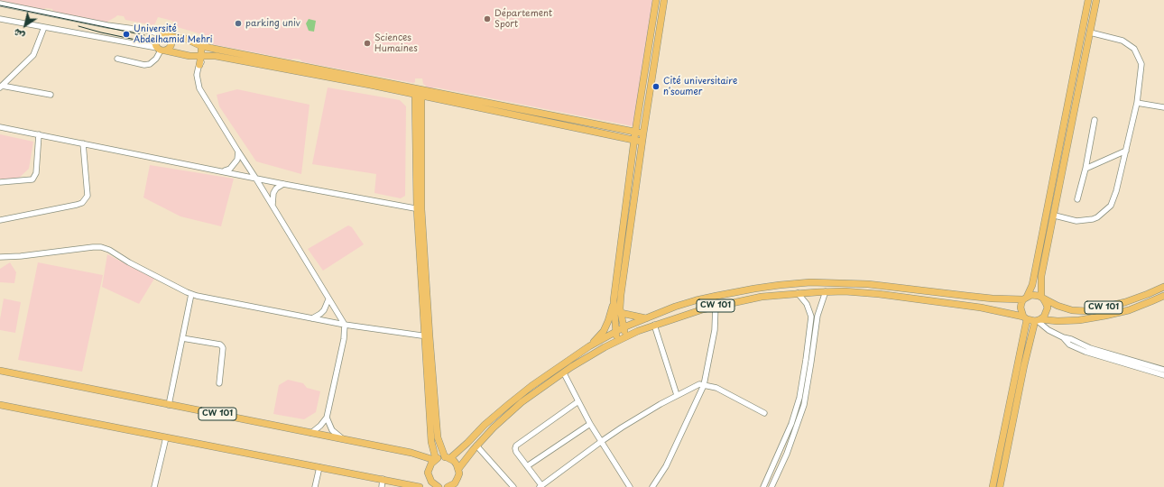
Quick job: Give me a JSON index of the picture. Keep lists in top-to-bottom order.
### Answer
{
  "streets": {
    "main road": ["CW 101"]
  },
  "places": [
    "Département Sport",
    "parking univ",
    "Université Abdelhamid Mehri",
    "Sciences Humaines",
    "Cité universitaire n'soumer"
  ],
  "north": "bottom left"
}
